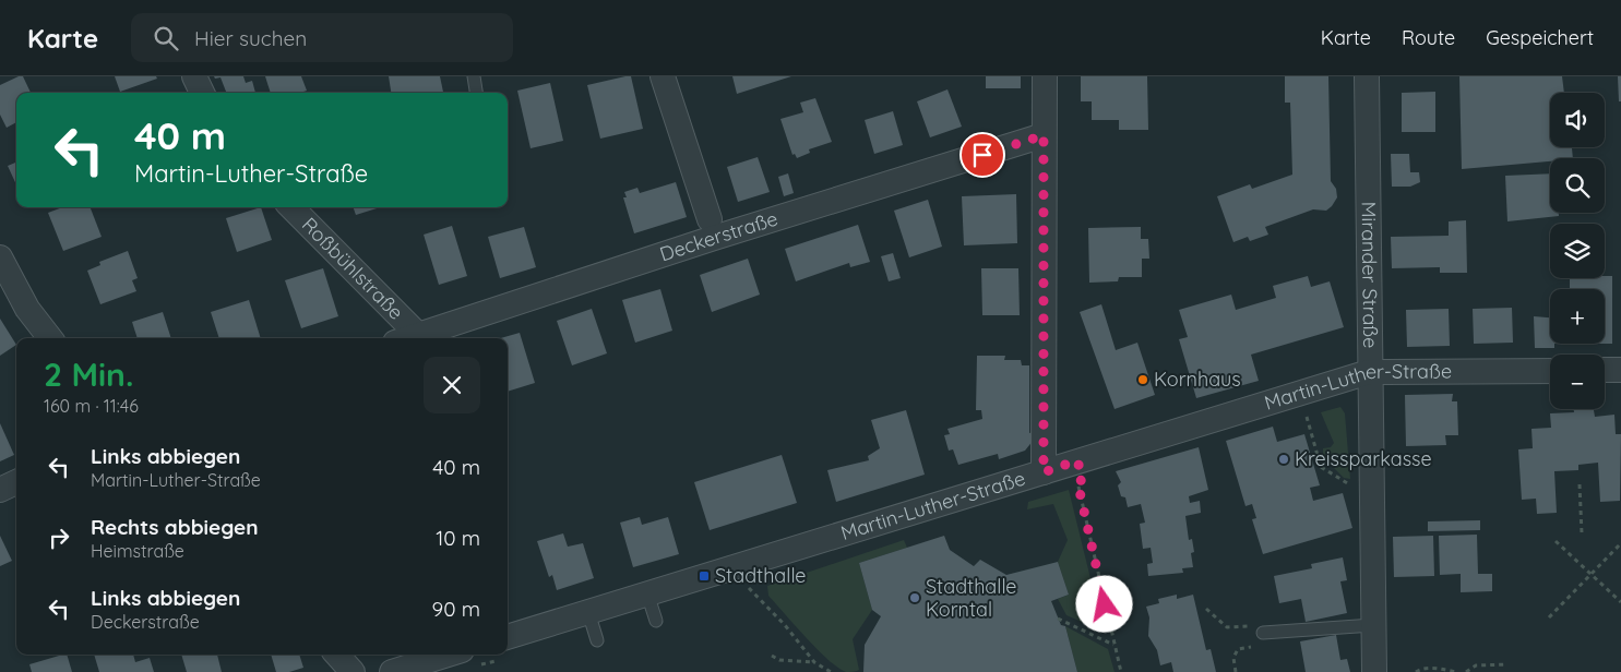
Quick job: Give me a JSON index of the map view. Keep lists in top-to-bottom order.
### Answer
{
  "streets": {
    "street": [
      "Deckerstraße",
      "Roßbühlstraße",
      "Mirander Straße",
      "Martin-Luther-Straße"
    ]
  },
  "crossings": [
    ["Deckerstraße", "Roßbühlstraße"],
    ["Mirander Straße", "Martin-Luther-Straße"]
  ],
  "places": {
    "other": ["Kornhaus", "Kreissparkasse", "Stadthalle Korntal"],
    "transit": ["Stadthalle"]
  },
  "page": {
    "header": "Karte",
    "search": "Hier suchen",
    "nav": ["Karte", "Route", "Gespeichert"],
    "map_buttons": ["+", "−"],
    "turn": ["40 m", "Martin-Luther-Straße"],
    "heading": ["2 Min.", "160 m · 11:46"],
    "list": [
      {
        "name": "Links abbiegen",
        "note": "Martin-Luther-Straße",
        "value": "40 m"
      },
      {
        "name": "Rechts abbiegen",
        "note": "Heimstraße",
        "value": "10 m"
      },
      {
        "name": "Links abbiegen",
        "note": "Deckerstraße",
        "value": "90 m"
      }
    ]
  }
}
